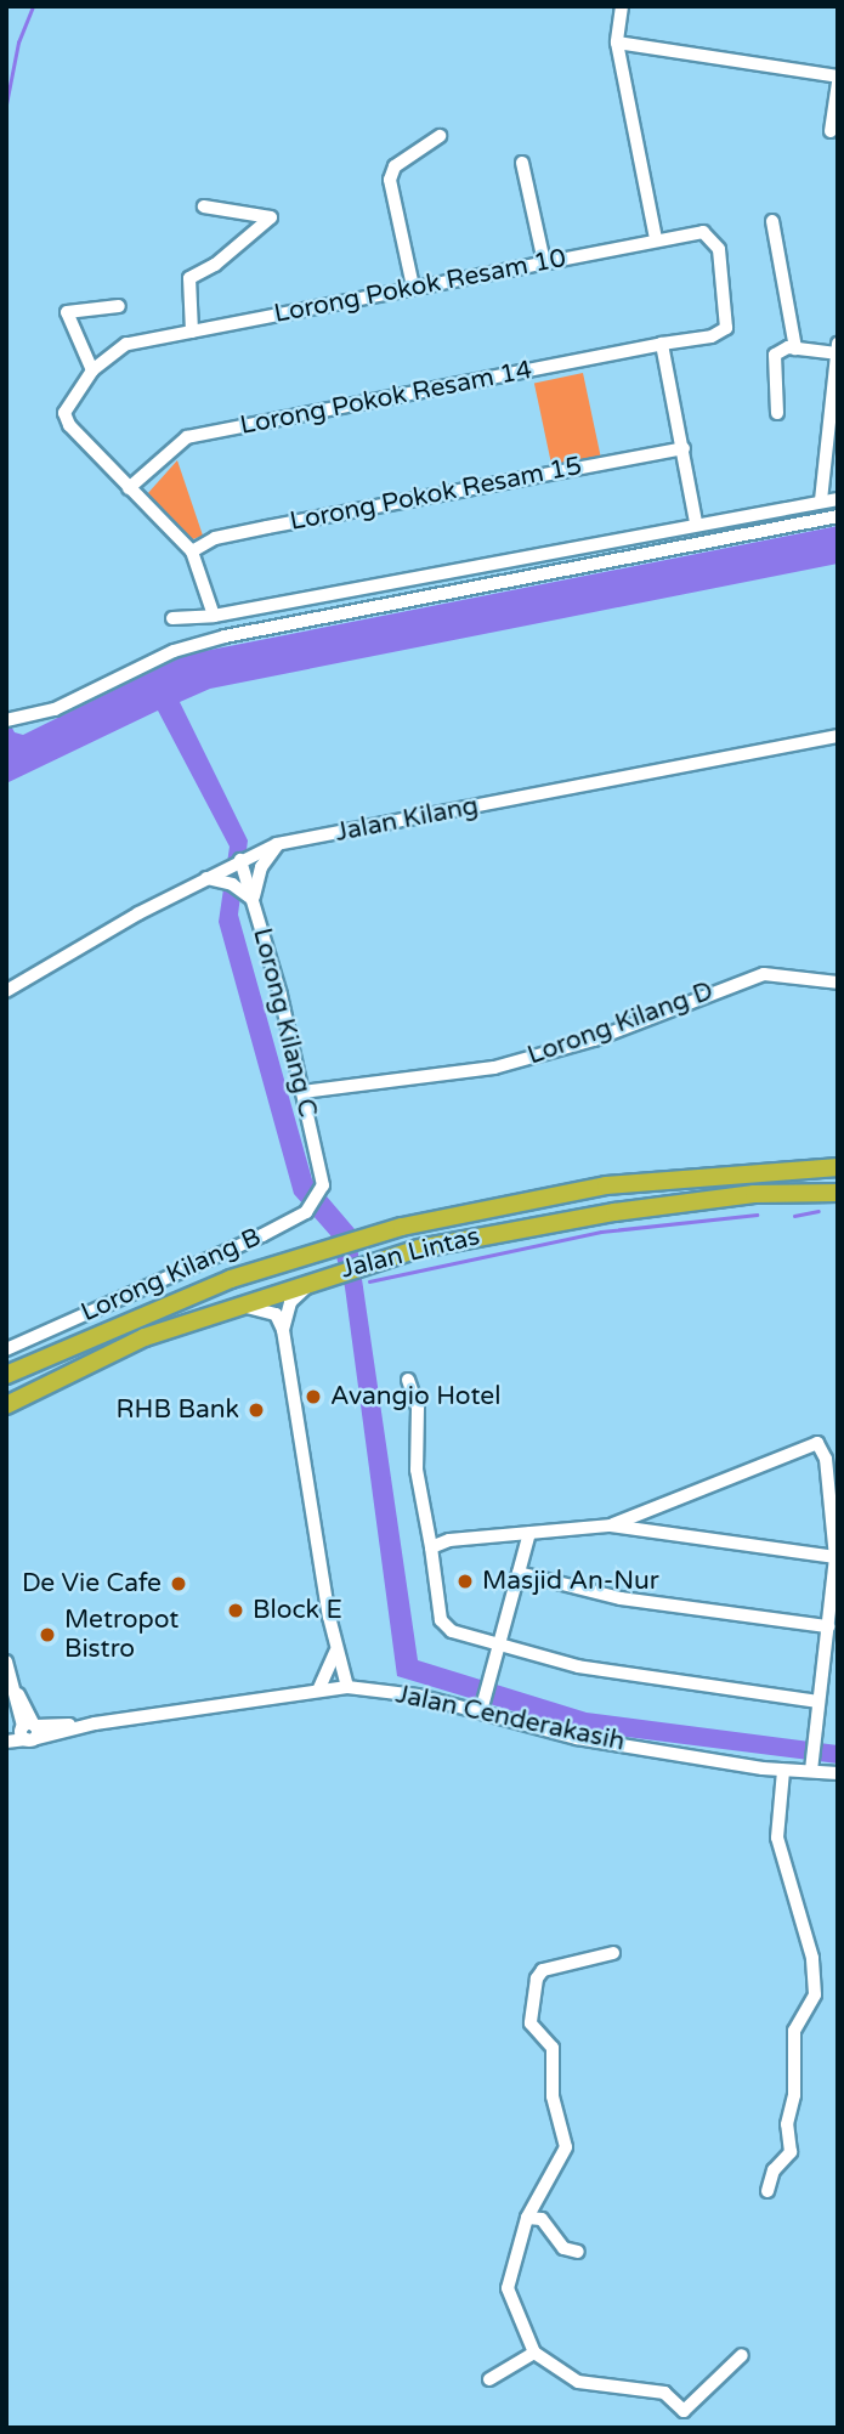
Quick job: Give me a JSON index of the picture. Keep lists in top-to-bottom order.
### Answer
{
  "streets": {
    "highway": ["Jalan Lintas"],
    "street": [
      "Lorong Pokok Resam 10",
      "Lorong Pokok Resam 14",
      "Lorong Pokok Resam 15",
      "Jalan Kilang",
      "Lorong Kilang C",
      "Lorong Kilang D",
      "Lorong Kilang B",
      "Jalan Cenderakasih"
    ]
  },
  "crossings": [
    ["Lorong Pokok Resam 10", "Lorong Pokok Resam 14"],
    ["Jalan Kilang", "Lorong Kilang C"],
    ["Lorong Kilang C", "Lorong Kilang D"],
    ["Lorong Kilang C", "Lorong Kilang B"]
  ],
  "places": [
    "Avangio Hotel",
    "RHB Bank",
    "Masjid An-Nur",
    "De Vie Cafe",
    "Block E",
    "Metropot Bistro"
  ]
}
